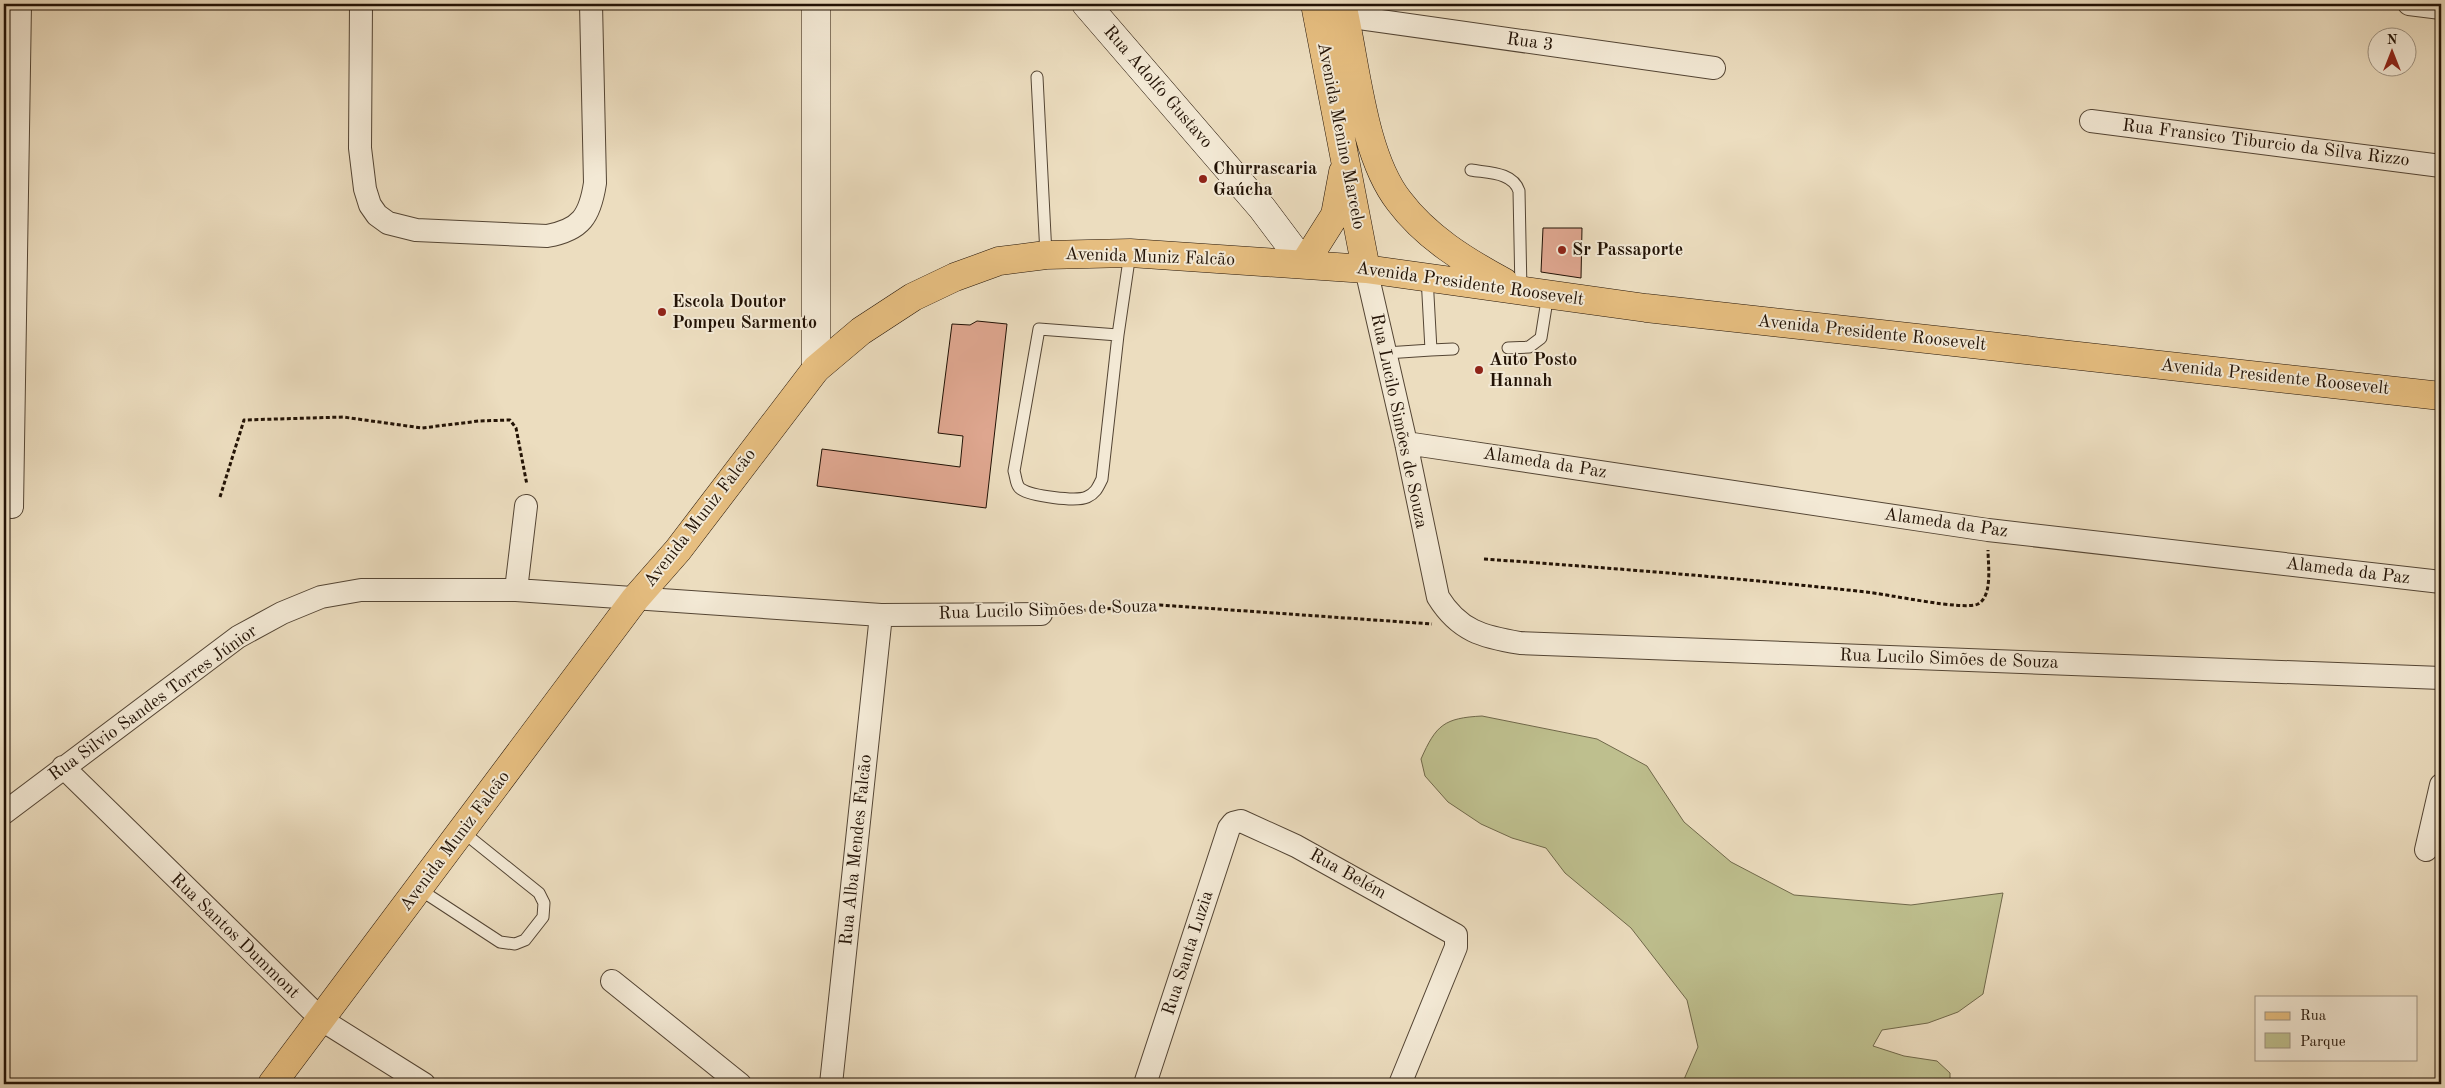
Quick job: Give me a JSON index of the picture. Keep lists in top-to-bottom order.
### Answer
{
  "streets": {
    "main road": [
      "Rua Adolfo Gustavo",
      "Avenida Menino Marcelo",
      "Avenida Muniz Falcão",
      "Avenida Presidente Roosevelt"
    ],
    "street": [
      "Rua 3",
      "Rua Fransico Tiburcio da Silva Rizzo",
      "Rua Lucilo Simões de Souza",
      "Alameda da Paz",
      "Rua Silvio Sandes Torres Júnior",
      "Rua Alba Mendes Falcão",
      "Rua Belém",
      "Rua Santos Dummont",
      "Rua Santa Luzia"
    ]
  },
  "crossings": [
    ["Rua 3", "Avenida Menino Marcelo"],
    ["Rua Adolfo Gustavo", "Avenida Muniz Falcão"],
    ["Rua Adolfo Gustavo", "Avenida Presidente Roosevelt"],
    ["Avenida Menino Marcelo", "Avenida Presidente Roosevelt"],
    ["Avenida Menino Marcelo", "Rua Lucilo Simões de Souza"],
    ["Avenida Muniz Falcão", "Avenida Presidente Roosevelt"],
    ["Avenida Muniz Falcão", "Rua Lucilo Simões de Souza"],
    ["Avenida Muniz Falcão", "Rua Silvio Sandes Torres Júnior"],
    ["Avenida Muniz Falcão", "Rua Santos Dummont"],
    ["Avenida Presidente Roosevelt", "Rua Lucilo Simões de Souza"],
    ["Rua Lucilo Simões de Souza", "Alameda da Paz"],
    ["Rua Lucilo Simões de Souza", "Rua Silvio Sandes Torres Júnior"],
    ["Rua Lucilo Simões de Souza", "Rua Alba Mendes Falcão"],
    ["Rua Silvio Sandes Torres Júnior", "Rua Santos Dummont"],
    ["Rua Belém", "Rua Santa Luzia"]
  ],
  "places": [
    "Churrascaria Gaúcha",
    "Sr Passaporte",
    "Escola Doutor Pompeu Sarmento",
    "Auto Posto Hannah"
  ],
  "legend": ["Rua", "Parque"],
  "north": "top"
}
